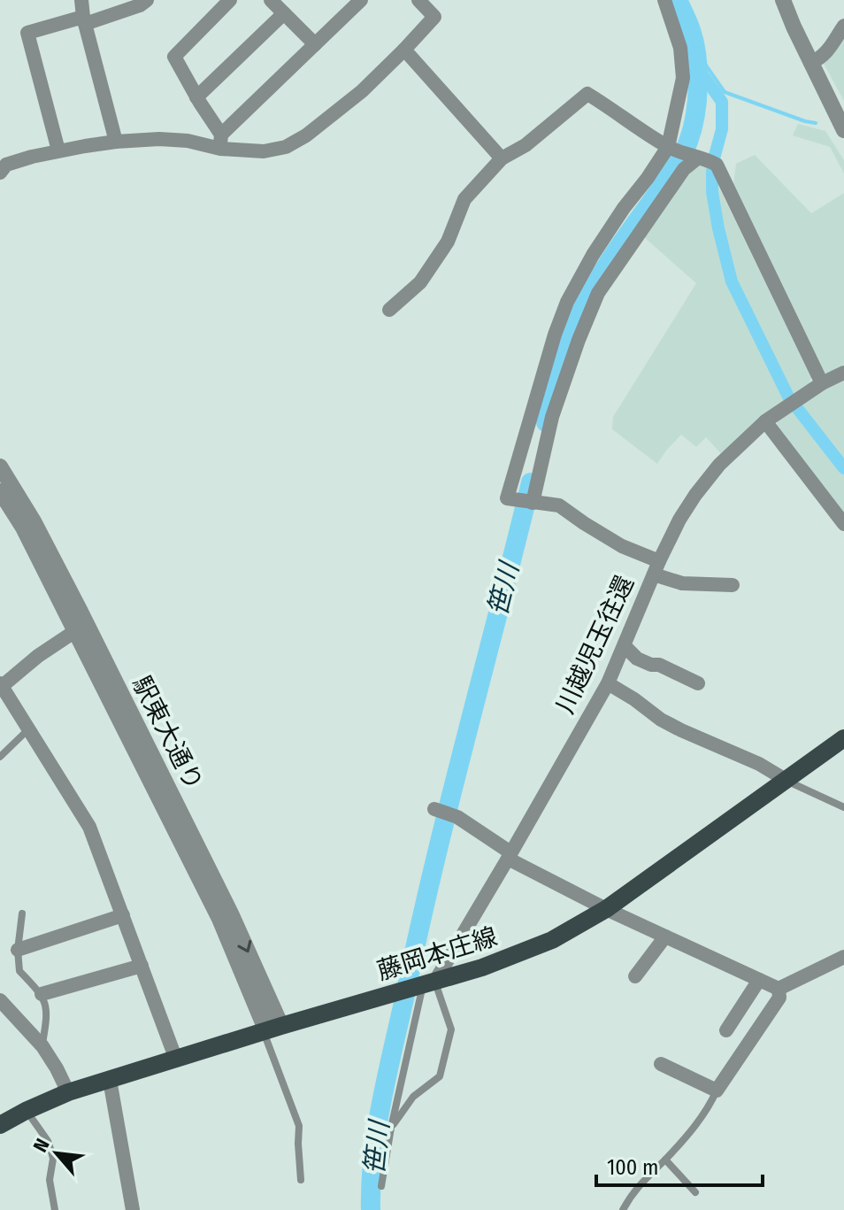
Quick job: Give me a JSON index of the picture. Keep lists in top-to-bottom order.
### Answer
{
  "streets": {
    "main road": ["藤岡本庄線"],
    "street": ["川越児玉往還", "駅東大通り"]
  },
  "crossings": [
    ["川越児玉往還", "藤岡本庄線"],
    ["駅東大通り", "藤岡本庄線"]
  ],
  "water": ["笹川"],
  "scale_bar": "100 m",
  "north": "top left"
}
